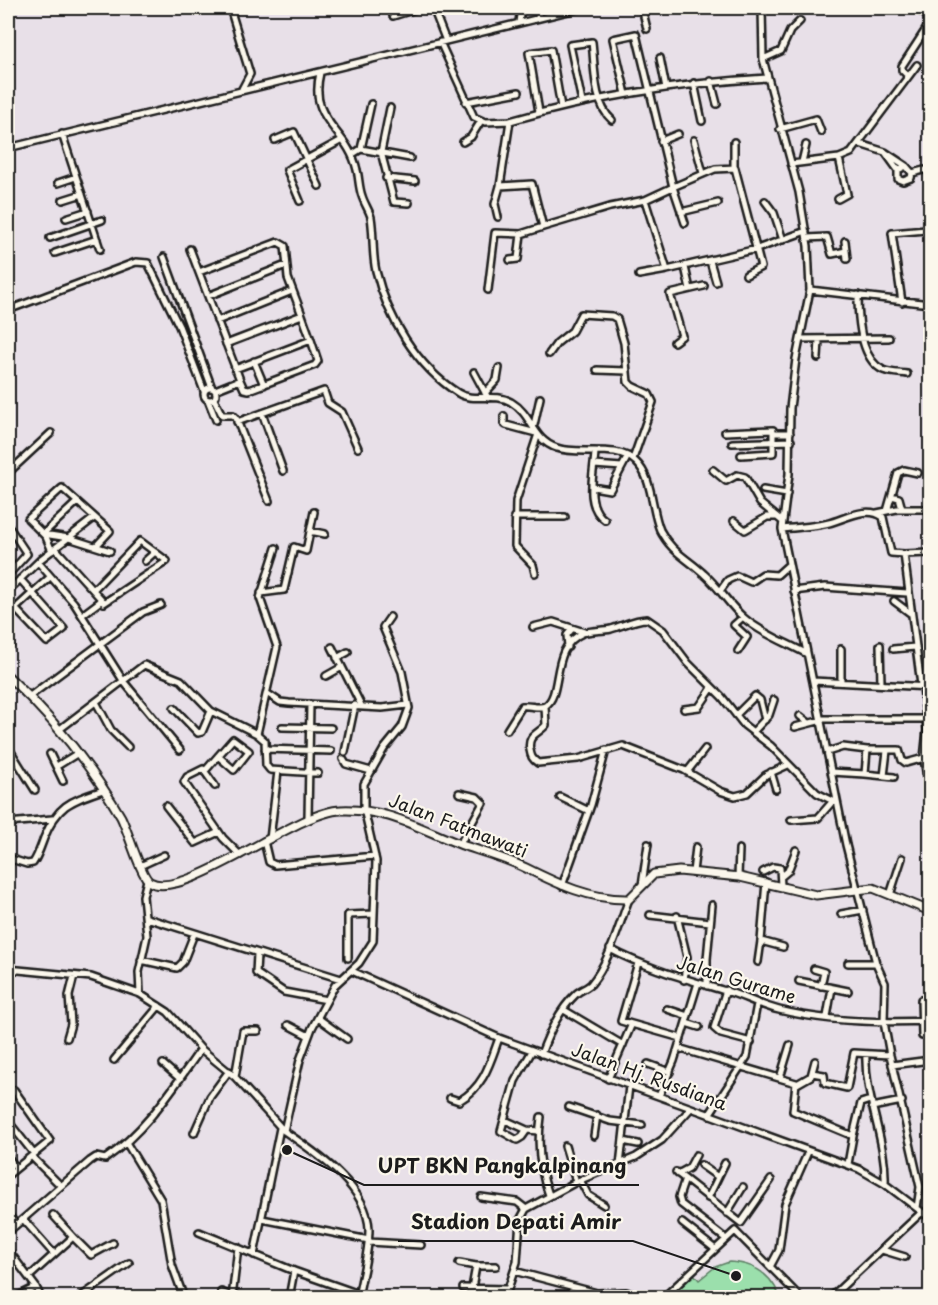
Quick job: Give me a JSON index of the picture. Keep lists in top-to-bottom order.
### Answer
{
  "streets": {
    "street": ["Jalan Fatmawati", "Jalan Gurame", "Jalan Hj. Rusdiana"]
  },
  "places": ["UPT BKN Pangkalpinang", "Stadion Depati Amir"]
}
